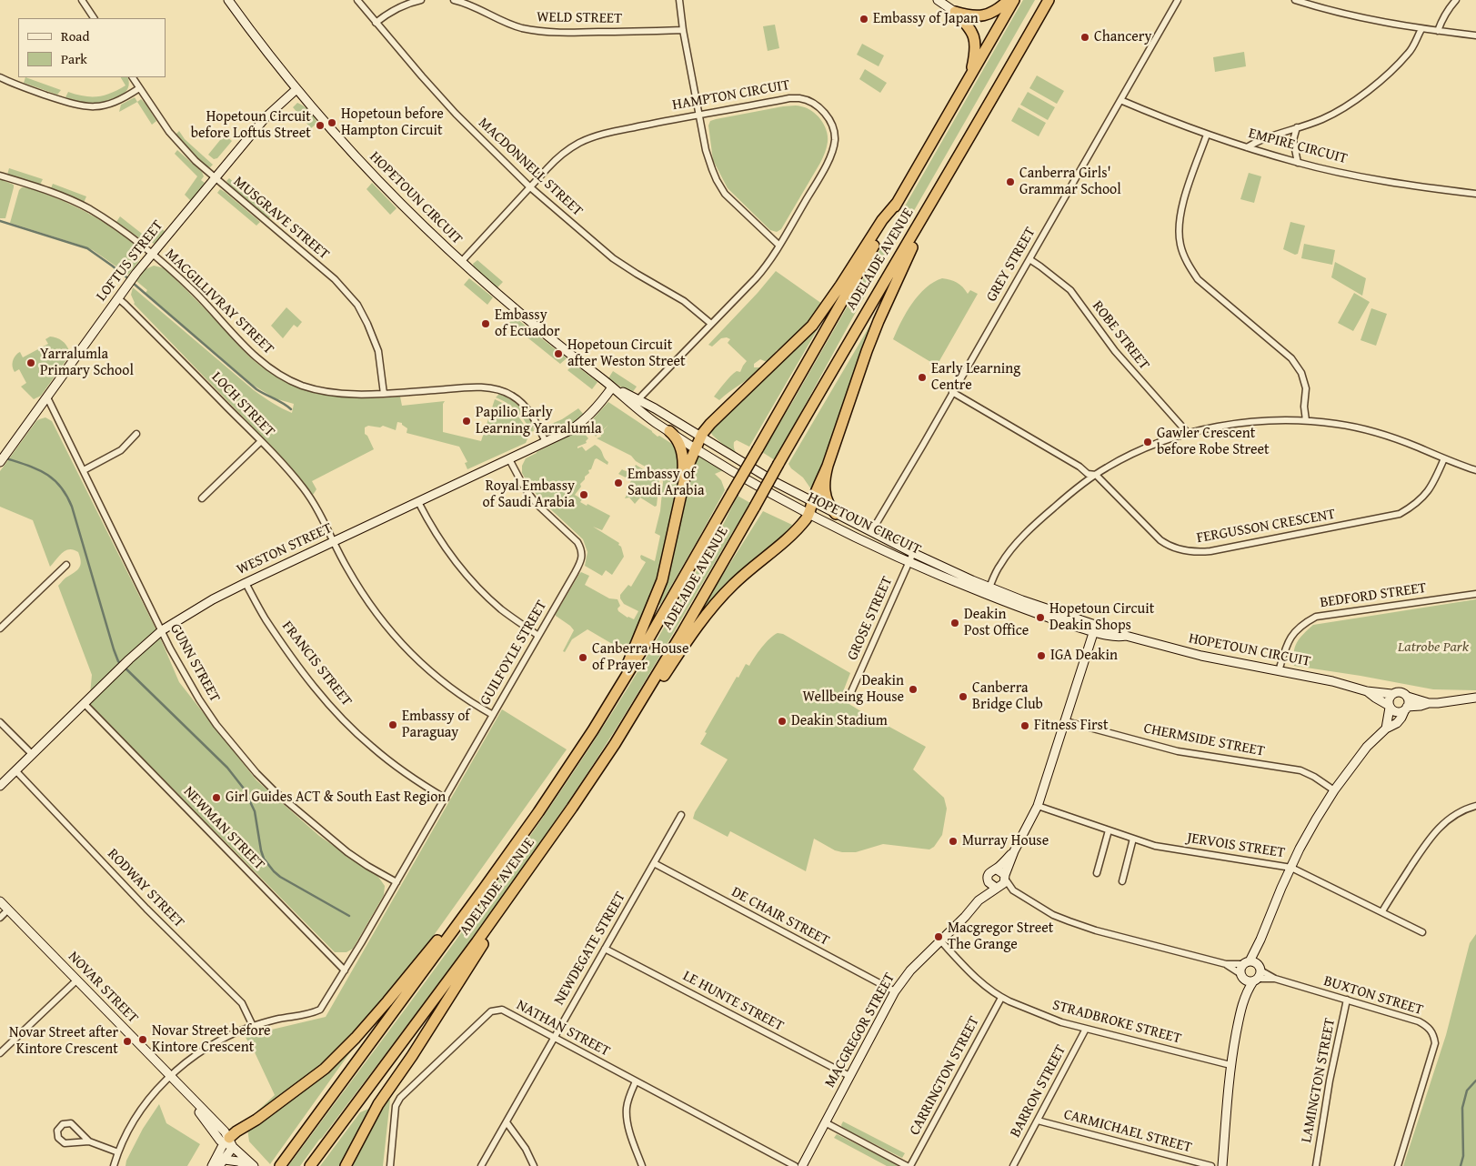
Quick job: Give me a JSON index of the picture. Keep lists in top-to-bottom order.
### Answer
{
  "streets": {
    "highway": ["ADELAIDE AVENUE"],
    "street": [
      "WELD STREET",
      "HAMPTON CIRCUIT",
      "EMPIRE CIRCUIT",
      "MACDONNELL STREET",
      "HOPETOUN CIRCUIT",
      "MUSGRAVE STREET",
      "LOFTUS STREET",
      "GREY STREET",
      "MACGILLIVRAY STREET",
      "ROBE STREET",
      "LOCH STREET",
      "FERGUSSON CRESCENT",
      "WESTON STREET",
      "BEDFORD STREET",
      "GROSE STREET",
      "GUILFOYLE STREET",
      "GUNN STREET",
      "FRANCIS STREET",
      "CHERMSIDE STREET",
      "NEWMAN STREET",
      "JERVOIS STREET",
      "RODWAY STREET",
      "DE CHAIR STREET",
      "NEWDEGATE STREET",
      "NOVAR STREET",
      "BUXTON STREET",
      "LE HUNTE STREET",
      "STRADBROKE STREET",
      "NATHAN STREET",
      "MACGREGOR STREET",
      "CARRINGTON STREET",
      "LAMINGTON STREET",
      "BARRON STREET",
      "CARMICHAEL STREET"
    ]
  },
  "crossings": [
    ["HAMPTON CIRCUIT", "MACDONNELL STREET"],
    ["HAMPTON CIRCUIT", "HOPETOUN CIRCUIT"],
    ["EMPIRE CIRCUIT", "GREY STREET"],
    ["HOPETOUN CIRCUIT", "LOFTUS STREET"],
    ["HOPETOUN CIRCUIT", "GREY STREET"],
    ["HOPETOUN CIRCUIT", "WESTON STREET"],
    ["HOPETOUN CIRCUIT", "BEDFORD STREET"],
    ["HOPETOUN CIRCUIT", "GROSE STREET"],
    ["MUSGRAVE STREET", "LOFTUS STREET"],
    ["MUSGRAVE STREET", "MACGILLIVRAY STREET"],
    ["LOFTUS STREET", "MACGILLIVRAY STREET"],
    ["LOFTUS STREET", "LOCH STREET"],
    ["LOFTUS STREET", "GUNN STREET"],
    ["GREY STREET", "ROBE STREET"],
    ["GREY STREET", "FERGUSSON CRESCENT"],
    ["MACGILLIVRAY STREET", "WESTON STREET"],
    ["LOCH STREET", "WESTON STREET"],
    ["LOCH STREET", "GUILFOYLE STREET"],
    ["WESTON STREET", "GUILFOYLE STREET"],
    ["WESTON STREET", "GUNN STREET"],
    ["WESTON STREET", "FRANCIS STREET"],
    ["WESTON STREET", "NEWMAN STREET"],
    ["WESTON STREET", "RODWAY STREET"],
    ["GUILFOYLE STREET", "GUNN STREET"],
    ["GUILFOYLE STREET", "FRANCIS STREET"],
    ["GUILFOYLE STREET", "NEWMAN STREET"],
    ["GUILFOYLE STREET", "RODWAY STREET"],
    ["DE CHAIR STREET", "NEWDEGATE STREET"],
    ["DE CHAIR STREET", "MACGREGOR STREET"],
    ["NEWDEGATE STREET", "LE HUNTE STREET"],
    ["NEWDEGATE STREET", "NATHAN STREET"],
    ["BUXTON STREET", "MACGREGOR STREET"],
    ["BUXTON STREET", "LAMINGTON STREET"],
    ["LE HUNTE STREET", "MACGREGOR STREET"],
    ["STRADBROKE STREET", "MACGREGOR STREET"],
    ["STRADBROKE STREET", "CARRINGTON STREET"],
    ["STRADBROKE STREET", "BARRON STREET"],
    ["BARRON STREET", "CARMICHAEL STREET"]
  ],
  "parks": ["Latrobe Park"],
  "places": [
    "Embassy of Japan",
    "Chancery",
    "Hopetoun before Hampton Circuit",
    "Hopetoun Circuit before Loftus Street",
    "Canberra Girls' Grammar School",
    "Embassy of Ecuador",
    "Hopetoun Circuit after Weston Street",
    "Yarralumla Primary School",
    "Early Learning Centre",
    "Papilio Early Learning Yarralumla",
    "Gawler Crescent before Robe Street",
    "Embassy of Saudi Arabia",
    "Royal Embassy of Saudi Arabia",
    "Hopetoun Circuit Deakin Shops",
    "Deakin Post Office",
    "IGA Deakin",
    "Canberra House of Prayer",
    "Deakin Wellbeing House",
    "Canberra Bridge Club",
    "Deakin Stadium",
    "Embassy of Paraguay",
    "Fitness First",
    "Girl Guides ACT & South East Region",
    "Murray House",
    "Macgregor Street The Grange",
    "Novar Street before Kintore Crescent",
    "Novar Street after Kintore Crescent"
  ],
  "legend": ["Road", "Park"]
}
